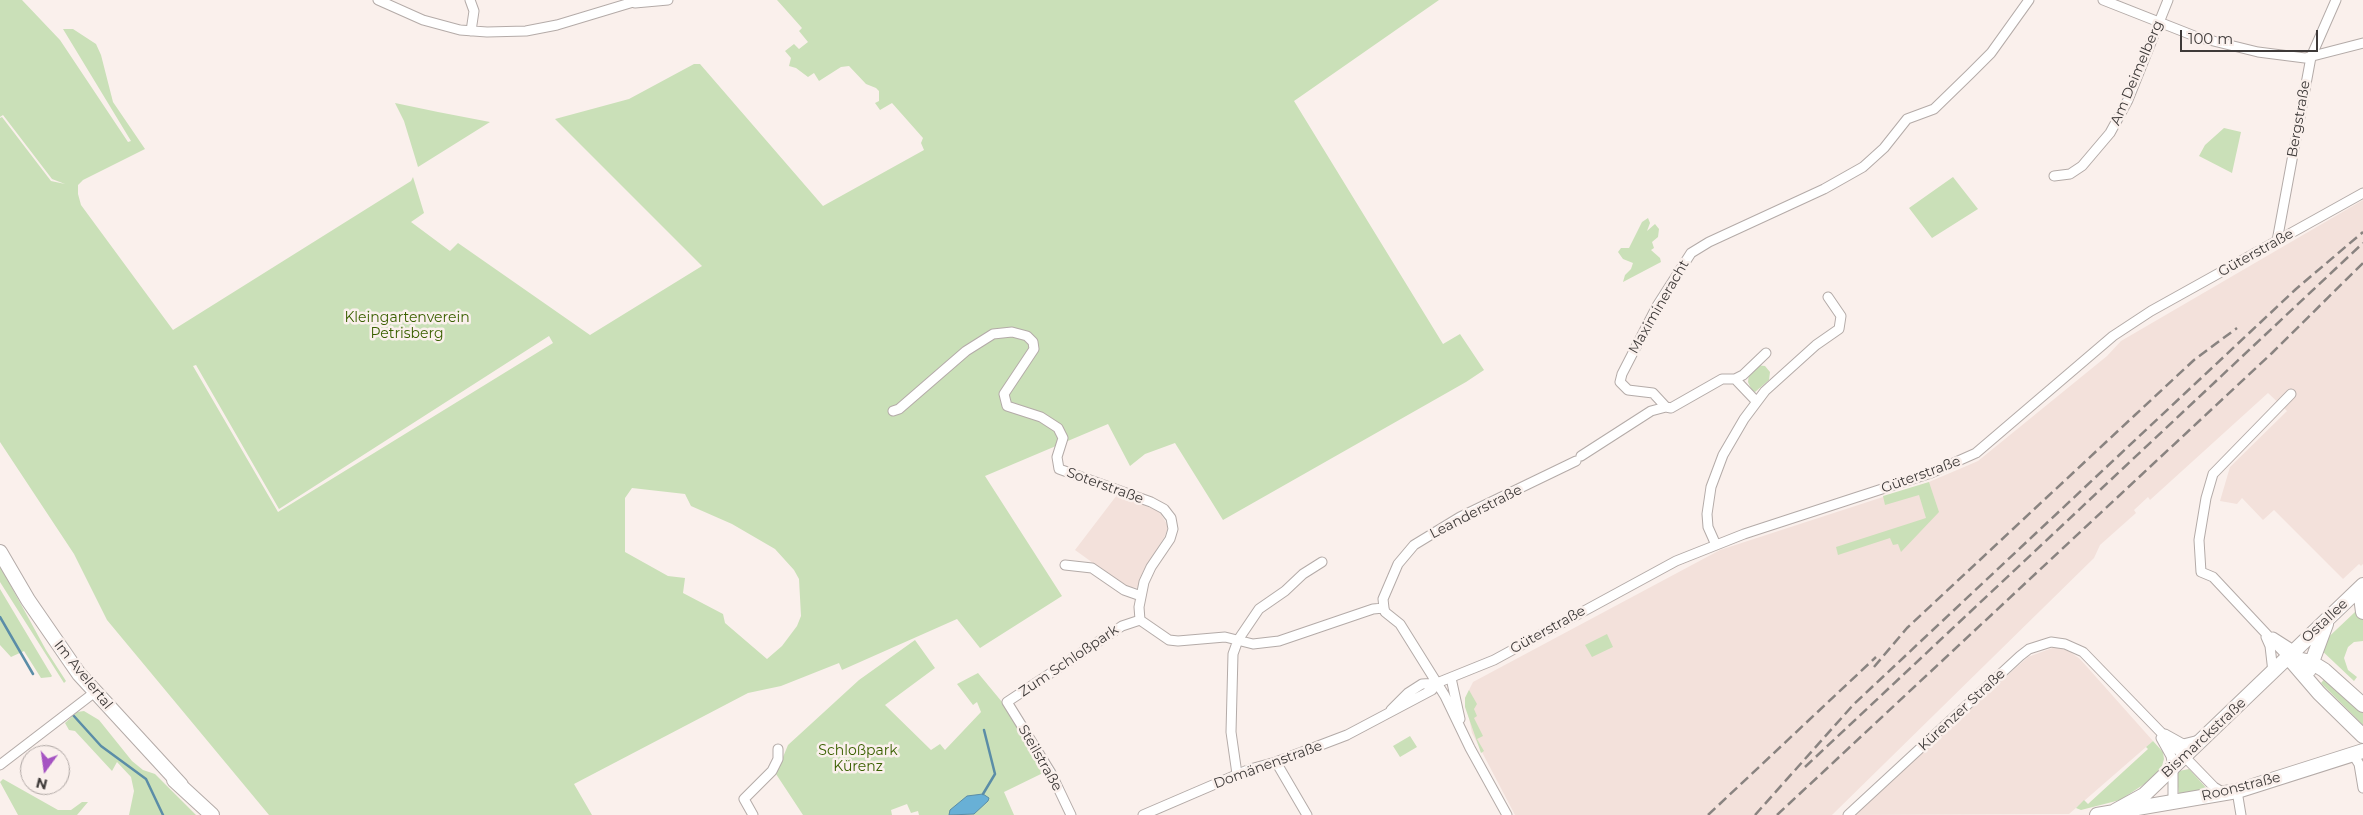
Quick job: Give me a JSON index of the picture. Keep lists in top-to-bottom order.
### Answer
{
  "streets": {
    "main road": [
      "Ostallee",
      "Im Avelertal",
      "Bismarckstraße",
      "Roonstraße"
    ],
    "street": [
      "Am Deimelberg",
      "Bergstraße",
      "Güterstraße",
      "Maximineracht",
      "Soterstraße",
      "Leanderstraße",
      "Zum Schloßpark",
      "Kürenzer Straße",
      "Steilstraße",
      "Domänenstraße"
    ]
  },
  "crossings": [
    ["Bergstraße", "Güterstraße"],
    ["Güterstraße", "Domänenstraße"],
    ["Maximineracht", "Leanderstraße"],
    ["Soterstraße", "Zum Schloßpark"],
    ["Ostallee", "Bismarckstraße"],
    ["Zum Schloßpark", "Steilstraße"],
    ["Kürenzer Straße", "Bismarckstraße"],
    ["Kürenzer Straße", "Roonstraße"],
    ["Bismarckstraße", "Roonstraße"]
  ],
  "parks": ["Kleingartenverein Petrisberg", "Schloßpark Kürenz"],
  "scale_bar": "100 m",
  "north": "bottom"
}
